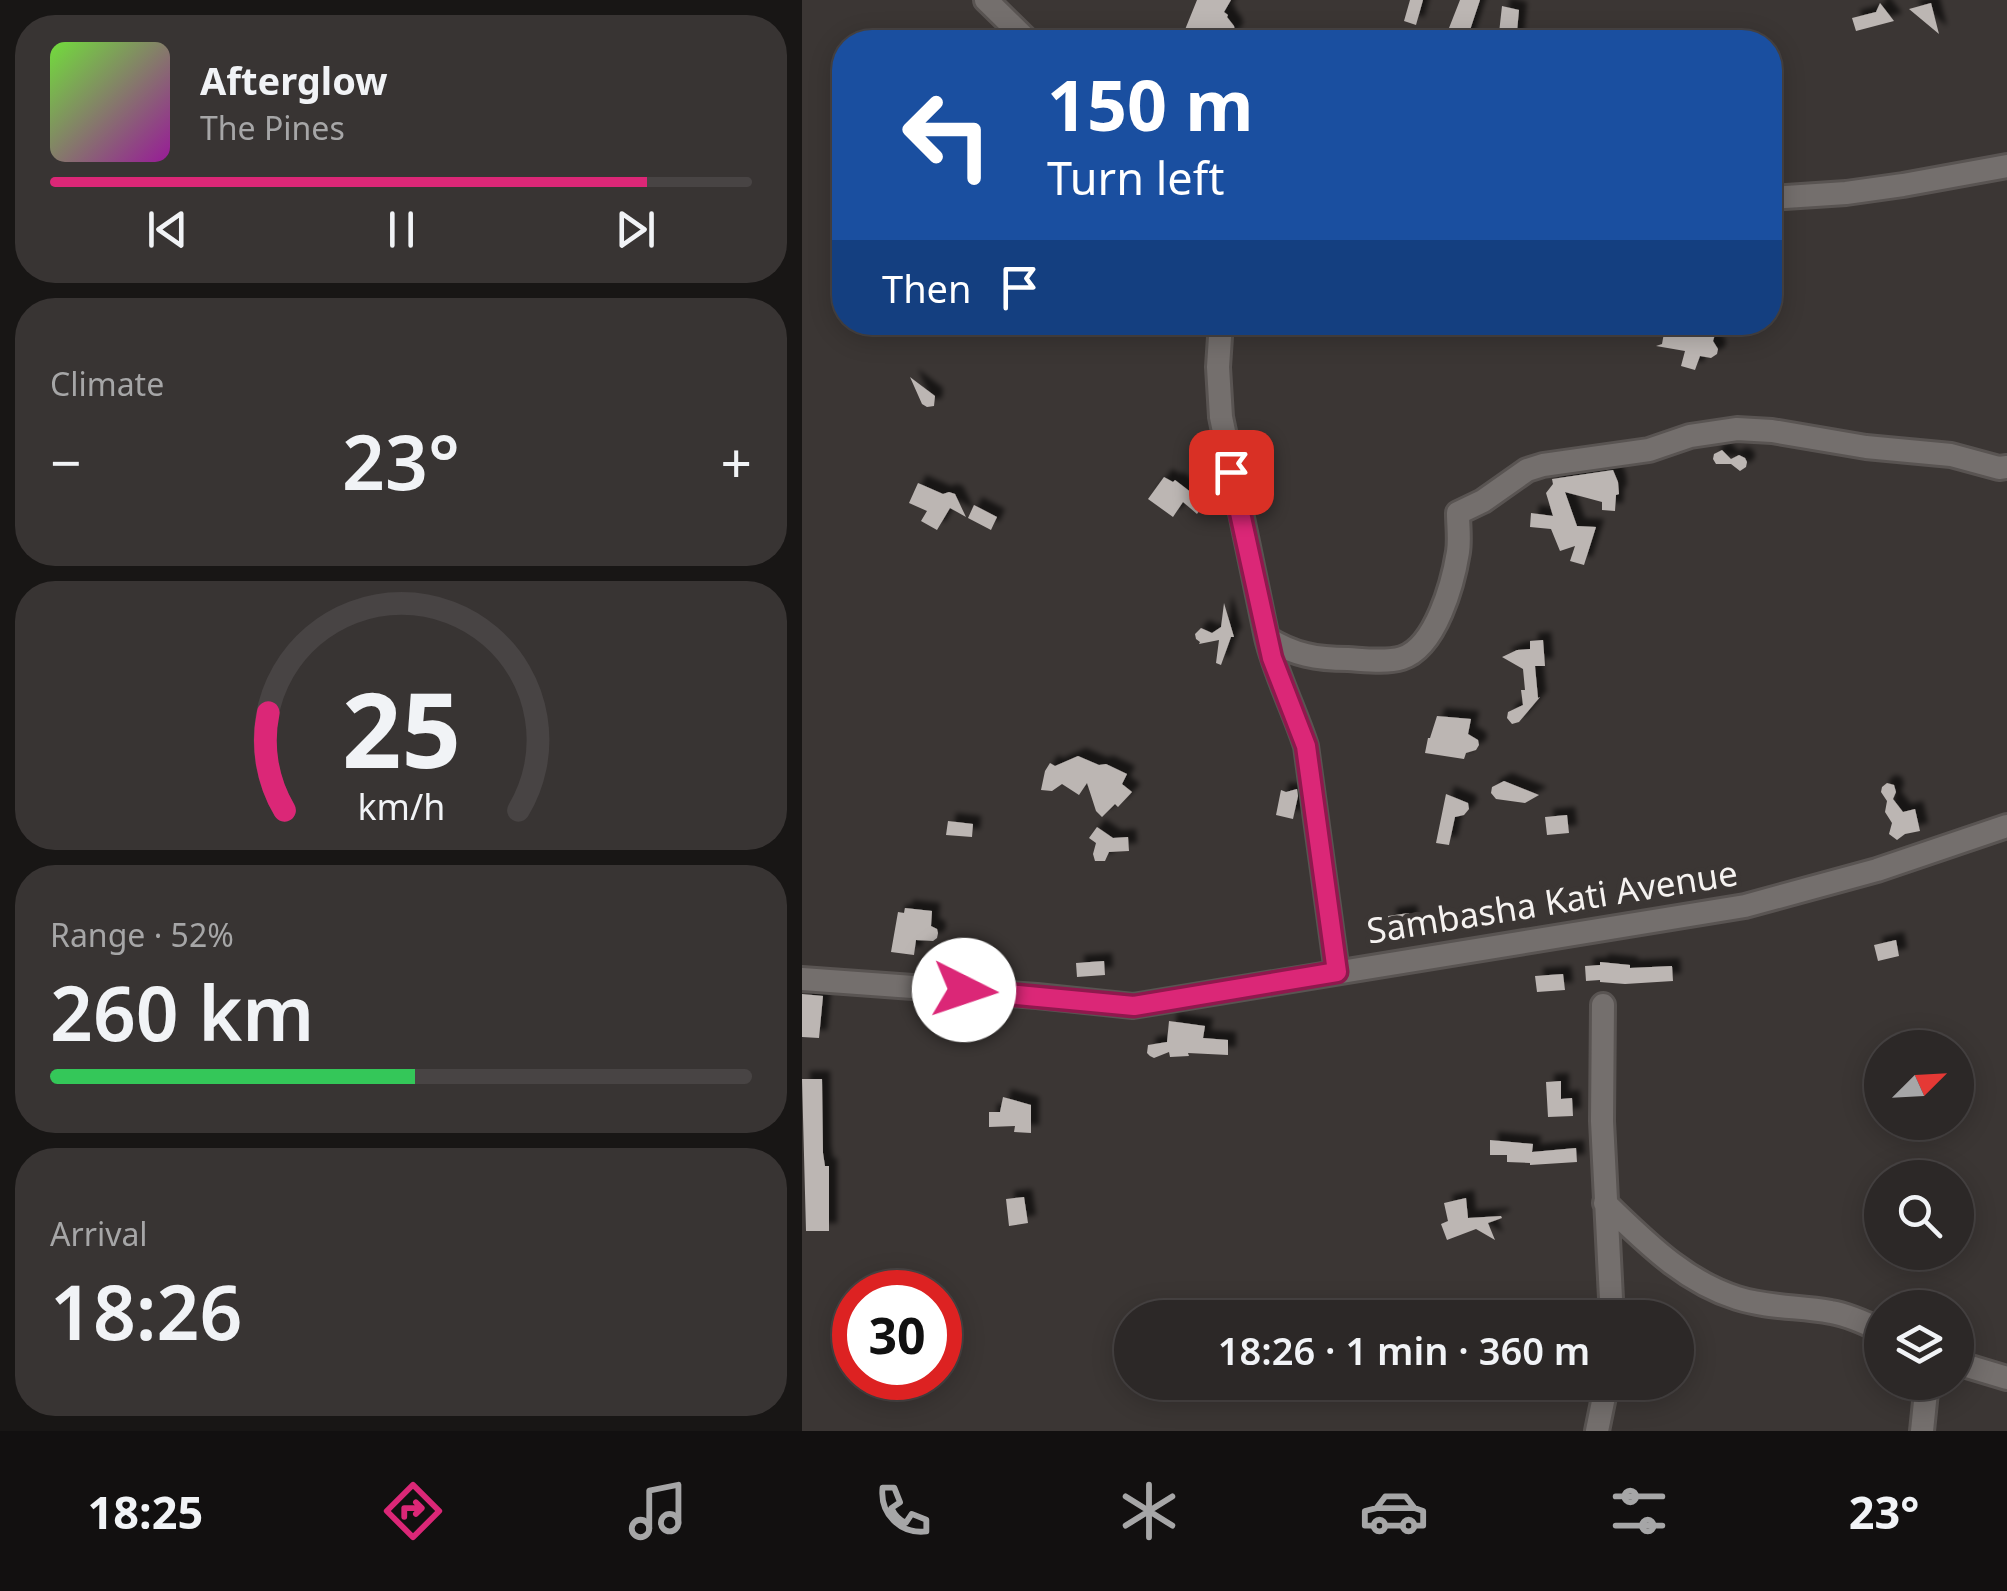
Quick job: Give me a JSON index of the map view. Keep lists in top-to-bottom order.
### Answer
{
  "streets": {
    "street": ["Sambasha Kati Avenue"]
  },
  "north": "top right",
  "page": {
    "turn": ["150 m", "Turn left"],
    "song": ["Afterglow", "The Pines"],
    "then": "Then",
    "tile": [
      "Climate",
      ["Range · 52%", "260 km"],
      ["Arrival", "18:26"]
    ],
    "heat": ["−", "23°", "+"],
    "limit": "30",
    "trip": "18:26 · 1 min · 360 m",
    "tabs": ["18:25", "23°"],
    "gauge": ["25", "km/h"]
  }
}
